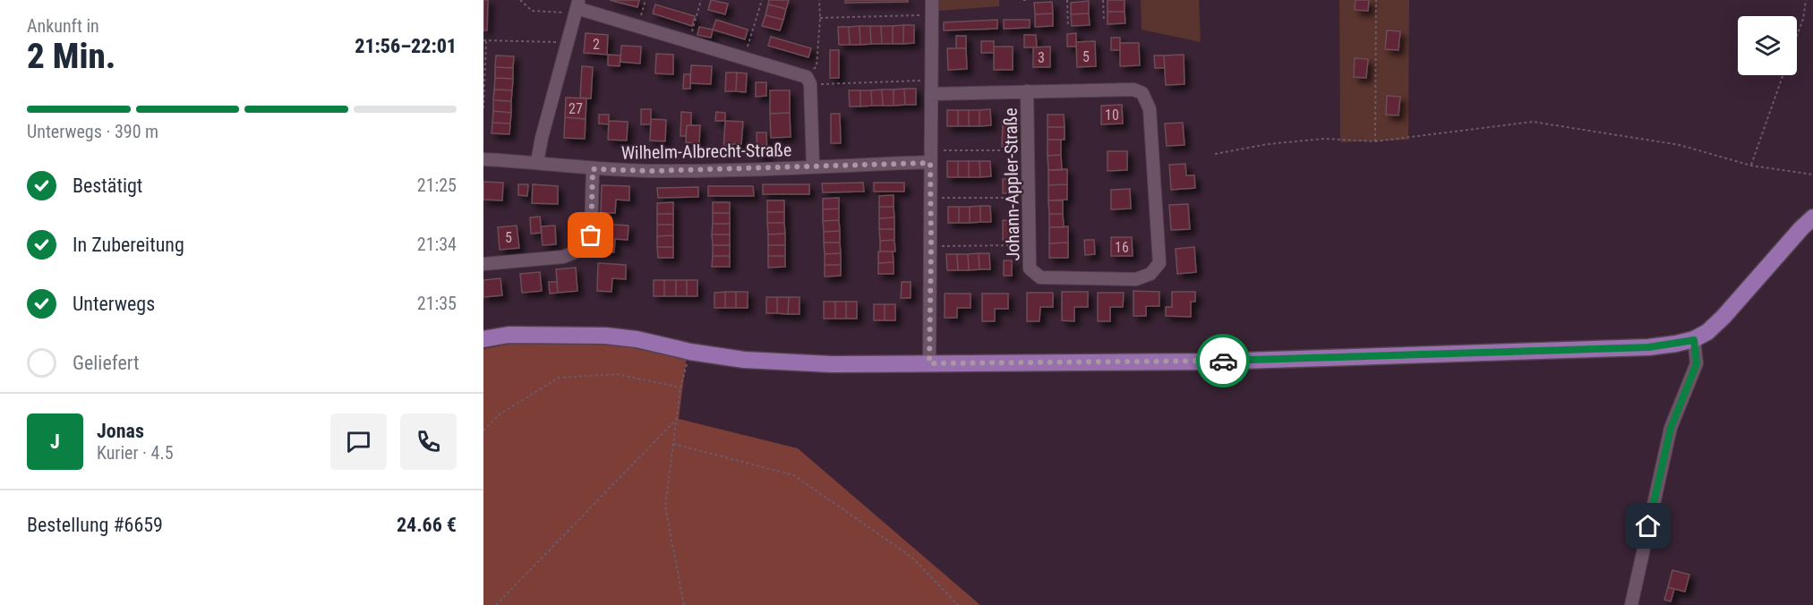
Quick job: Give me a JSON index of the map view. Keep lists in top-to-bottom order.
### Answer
{
  "streets": {
    "street": ["Wilhelm-Albrecht-Straße", "Johann-Appler-Straße"]
  },
  "house_numbers": [
    "2",
    "5",
    "3",
    "27",
    "10",
    "5",
    "16"
  ],
  "page": {
    "heading": ["2 Min.", "Ankunft in", "21:56–22:01"],
    "panel": [
      "Jonas",
      "Kurier · 4.5",
      "Bestellung #6659",
      "24.66 €"
    ],
    "bar": "Unterwegs · 390 m",
    "list": [
      ["Bestätigt", "21:25"],
      ["In Zubereitung", "21:34"],
      ["Unterwegs", "21:35"],
      "Geliefert"
    ],
    "round": "J"
  }
}
